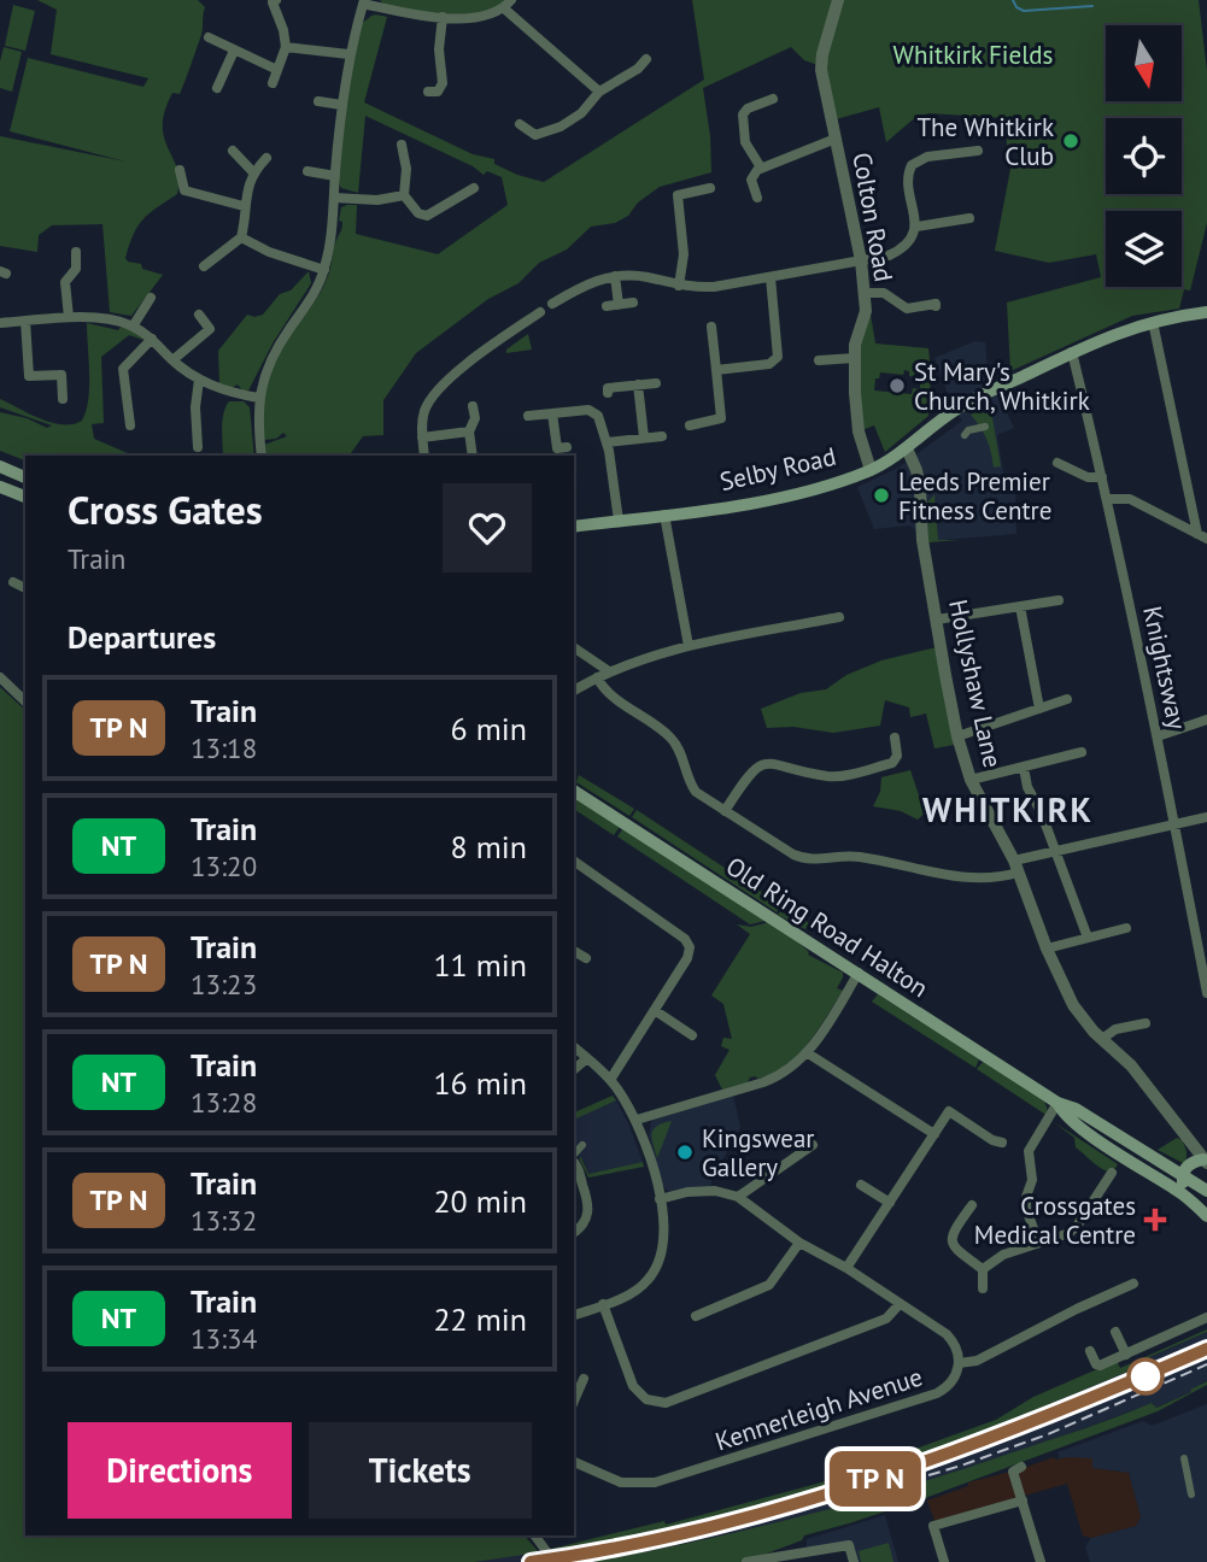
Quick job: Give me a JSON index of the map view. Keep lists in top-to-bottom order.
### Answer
{
  "streets": {
    "main road": ["Selby Road", "Old Ring Road Halton"],
    "street": [
      "Colton Road",
      "Knightsway",
      "Hollyshaw Lane",
      "Kennerleigh Avenue"
    ]
  },
  "crossings": [
    ["Colton Road", "Selby Road"],
    ["Selby Road", "Knightsway"],
    ["Selby Road", "Hollyshaw Lane"]
  ],
  "districts": ["WHITKIRK"],
  "parks": ["Whitkirk Fields"],
  "places": {
    "other": [
      "The Whitkirk Club",
      "St Mary's Church, Whitkirk",
      "Leeds Premier Fitness Centre",
      "Kingswear Gallery"
    ],
    "health": ["Crossgates Medical Centre"]
  },
  "north": "bottom",
  "page": {
    "on_map": "TP N",
    "heading": [
      ["Cross Gates", "Train"],
      "Departures"
    ],
    "list": [
      {
        "mark": "TP N",
        "name": "Train",
        "note": "13:18",
        "value": "6 min"
      },
      {
        "mark": "NT",
        "name": "Train",
        "note": "13:20",
        "value": "8 min"
      },
      {
        "mark": "TP N",
        "name": "Train",
        "note": "13:23",
        "value": "11 min"
      },
      {
        "mark": "NT",
        "name": "Train",
        "note": "13:28",
        "value": "16 min"
      },
      {
        "mark": "TP N",
        "name": "Train",
        "note": "13:32",
        "value": "20 min"
      },
      {
        "mark": "NT",
        "name": "Train",
        "note": "13:34",
        "value": "22 min"
      }
    ],
    "buttons": ["Directions", "Tickets"]
  }
}
